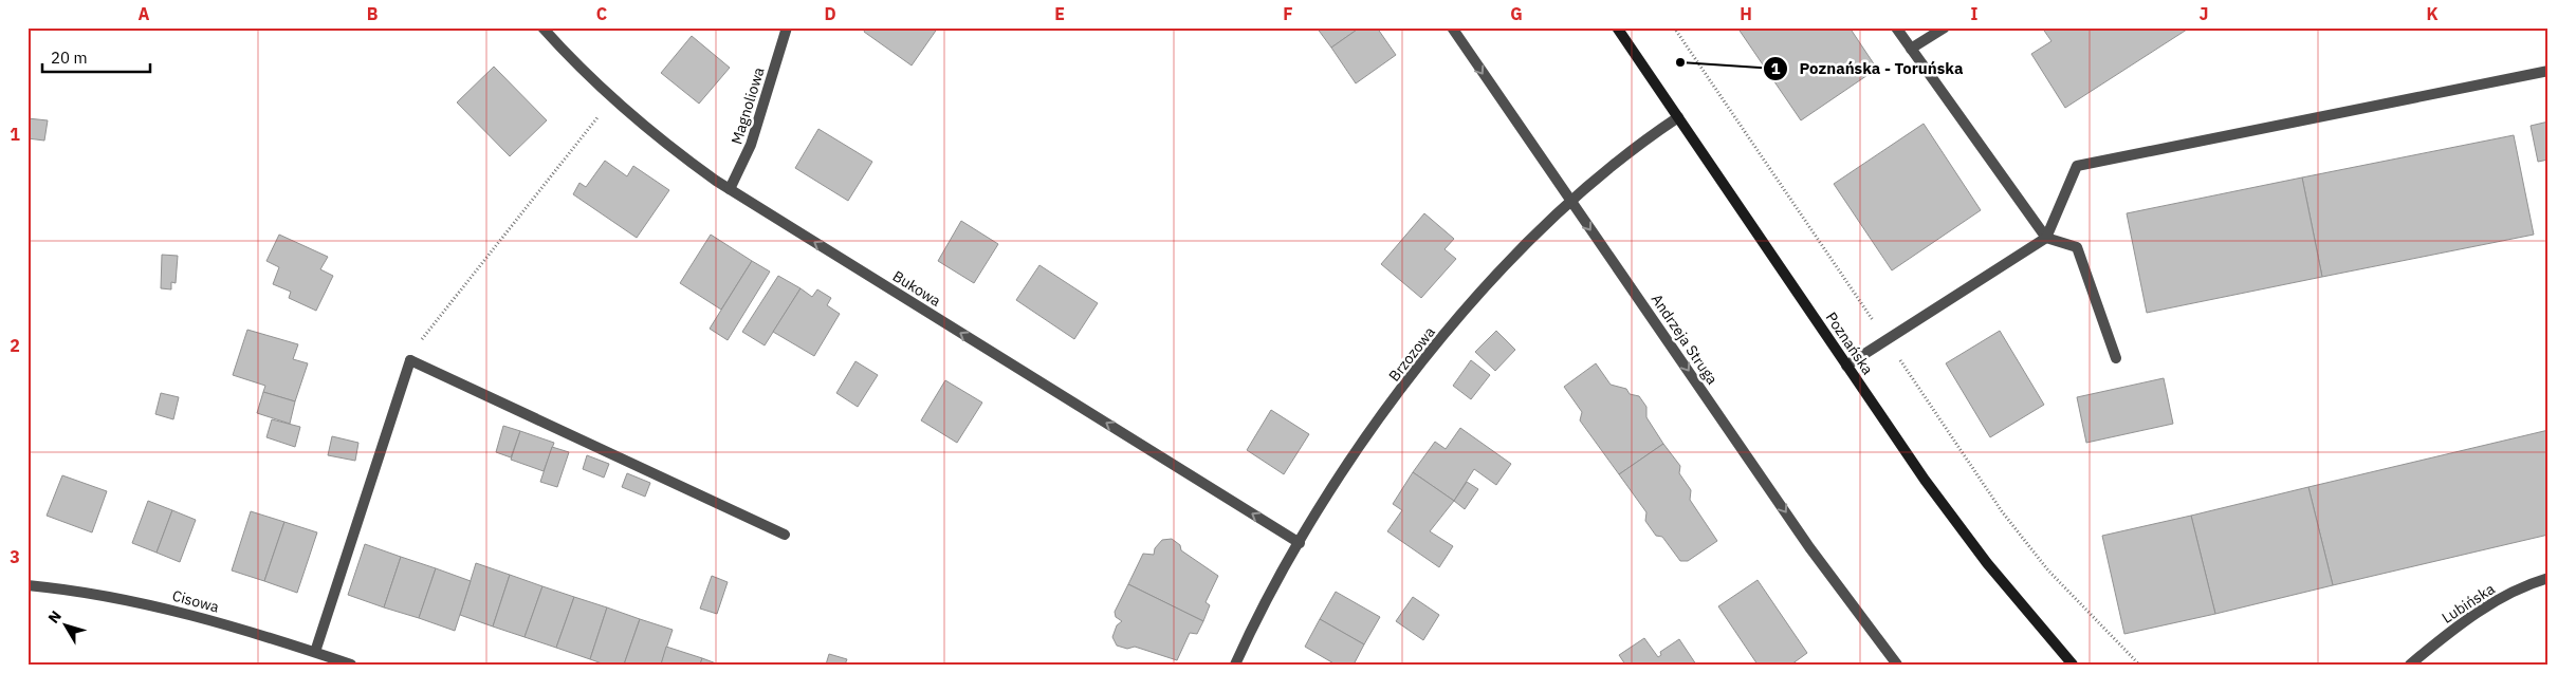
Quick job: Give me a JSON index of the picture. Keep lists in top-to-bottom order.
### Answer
{
  "streets": {
    "main road": ["Poznańska"],
    "street": [
      "Magnoliowa",
      "Bukowa",
      "Andrzeja Struga",
      "Brzozowa",
      "Cisowa",
      "Lubińska"
    ]
  },
  "crossings": [
    ["Magnoliowa", "Bukowa"],
    ["Bukowa", "Brzozowa"],
    ["Andrzeja Struga", "Brzozowa"],
    ["Poznańska", "Brzozowa"]
  ],
  "one_way": ["Bukowa", "Andrzeja Struga"],
  "places": ["Poznańska - Toruńska"],
  "scale_bar": "20 m",
  "north": "top left",
  "grid": {
    "columns": [
      "A",
      "B",
      "C",
      "D",
      "E",
      "F",
      "G",
      "H",
      "I",
      "J",
      "K"
    ],
    "rows": ["1", "2", "3"]
  }
}
